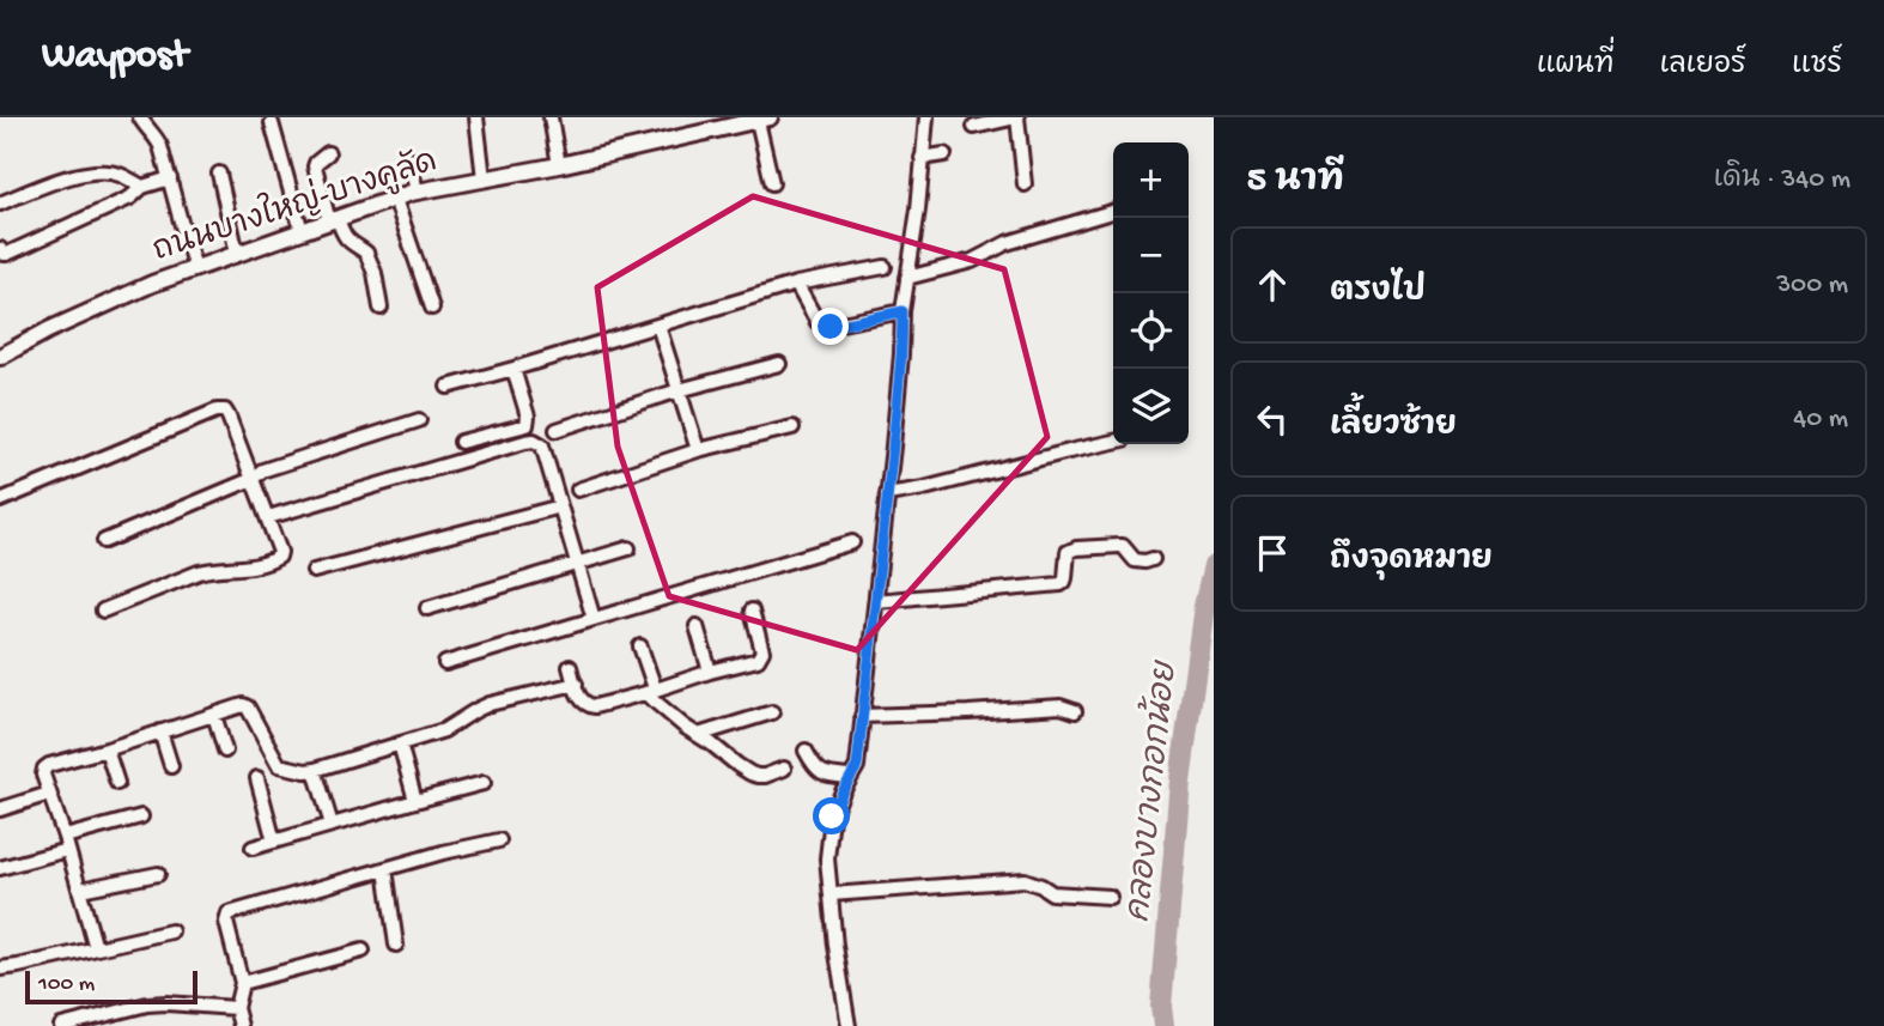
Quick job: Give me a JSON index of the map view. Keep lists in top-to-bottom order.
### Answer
{
  "streets": {
    "street": ["ถนนบางใหญ่-บางคูลัด"]
  },
  "water": ["คลองบางกอกน้อย"],
  "scale_bar": "100 m",
  "page": {
    "header": "Waypost",
    "nav": ["แผนที่", "เลเยอร์", "แชร์"],
    "heading": ["5 นาที", "เดิน · 340 m"],
    "map_buttons": ["+", "−"],
    "list": [
      ["ตรงไป", "300 m"],
      ["เลี้ยวซ้าย", "40 m"],
      "ถึงจุดหมาย"
    ],
    "scale": "100 m"
  }
}
